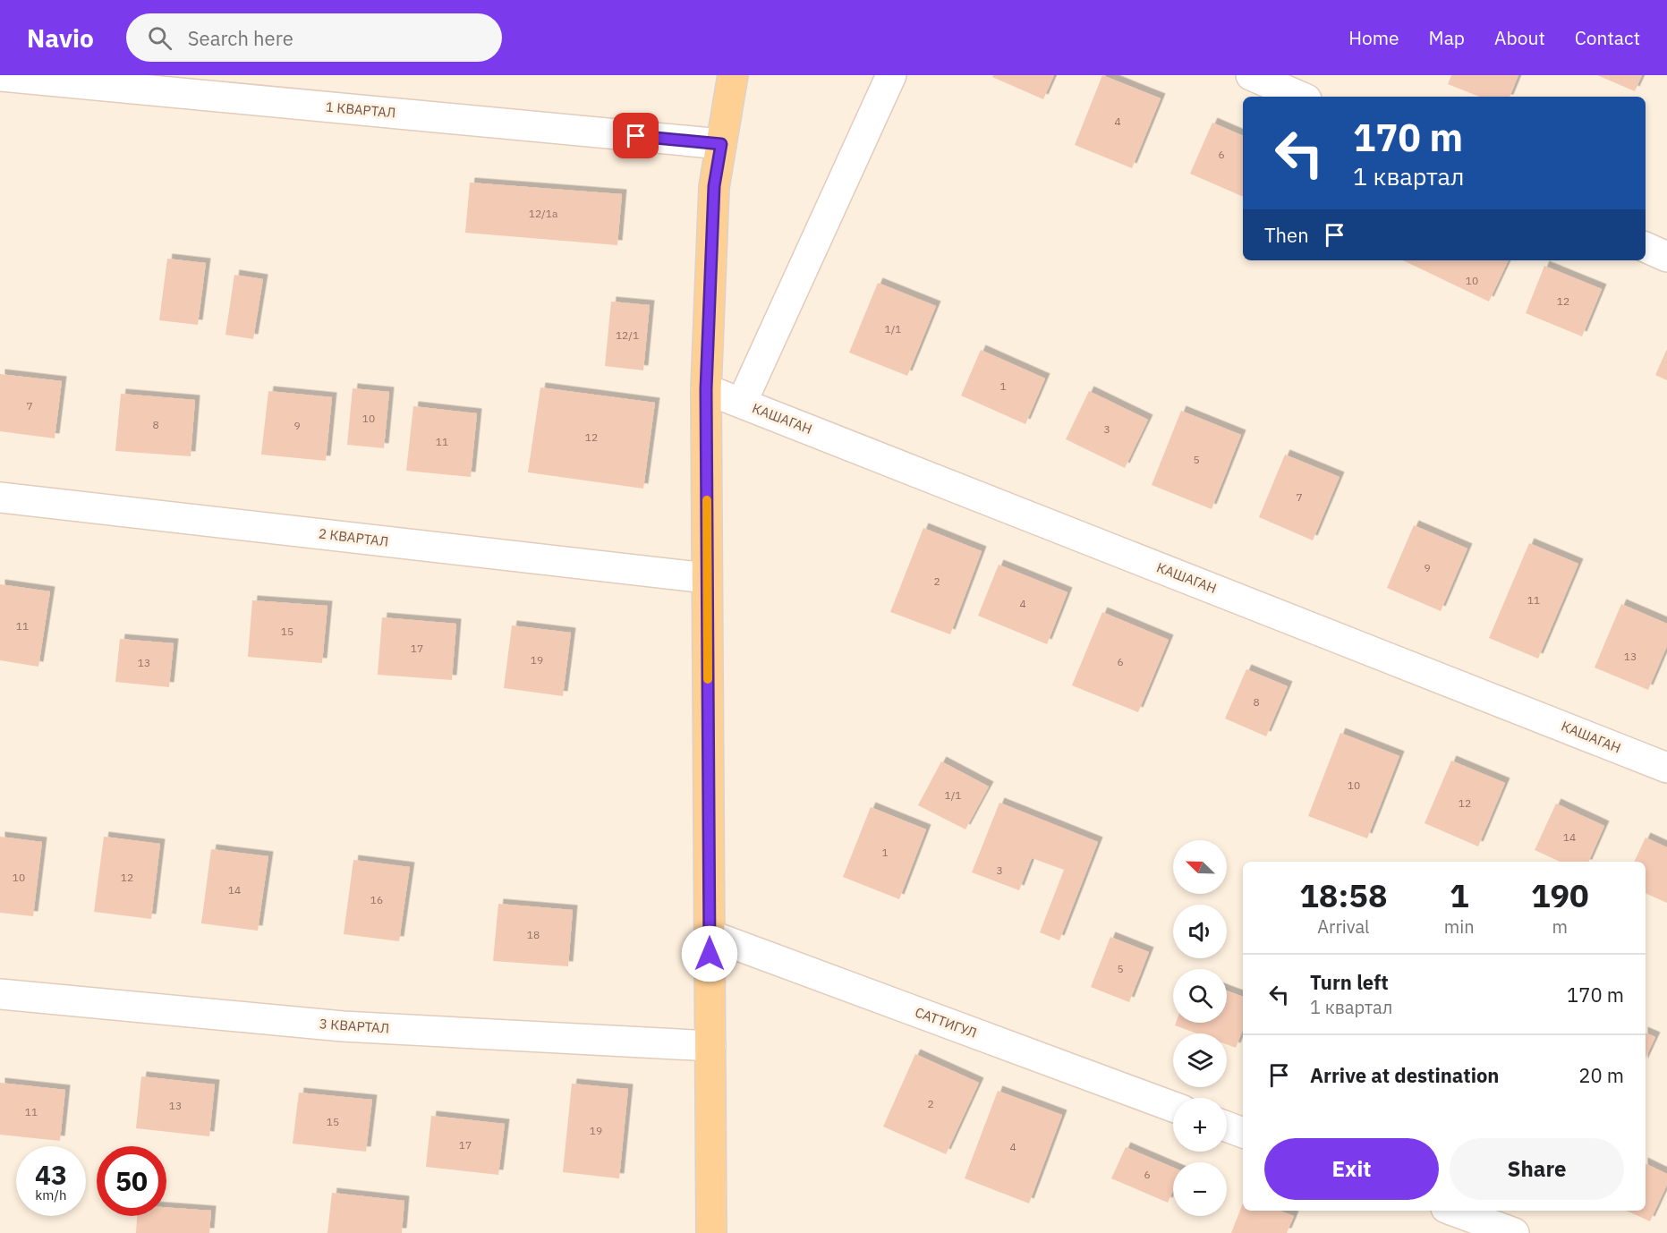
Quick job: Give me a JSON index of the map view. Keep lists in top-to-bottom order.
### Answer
{
  "streets": {
    "street": [
      "1 КВАРТАЛ",
      "КАШАГАН",
      "2 КВАРТАЛ",
      "САТТИГУЛ",
      "3 КВАРТАЛ"
    ]
  },
  "house_numbers": [
    "4",
    "6",
    "12/1а",
    "10",
    "12",
    "1/1",
    "12/1",
    "1",
    "7",
    "10",
    "8",
    "9",
    "3",
    "12",
    "11",
    "5",
    "7",
    "9",
    "2",
    "11",
    "4",
    "11",
    "15",
    "17",
    "13",
    "19",
    "6",
    "13",
    "8",
    "10",
    "1/1",
    "12",
    "14",
    "1",
    "3",
    "10",
    "12",
    "14",
    "16",
    "18",
    "5",
    "2",
    "13",
    "11",
    "15",
    "19",
    "17",
    "4",
    "6"
  ],
  "north": "top left",
  "page": {
    "header": "Navio",
    "search": "Search here",
    "nav": [
      "Home",
      "Map",
      "About",
      "Contact"
    ],
    "turn": ["170 m", "1 квартал"],
    "then": "Then",
    "map_buttons": ["+", "−"],
    "eta": [
      "18:58",
      "Arrival",
      "1",
      "min",
      "190",
      "m"
    ],
    "list": [
      {
        "name": "Turn left",
        "note": "1 квартал",
        "value": "170 m"
      },
      {
        "name": "Arrive at destination",
        "value": "20 m"
      }
    ],
    "buttons": ["Exit", "Share"],
    "speed": "43 km/h",
    "limit": "50"
  }
}
